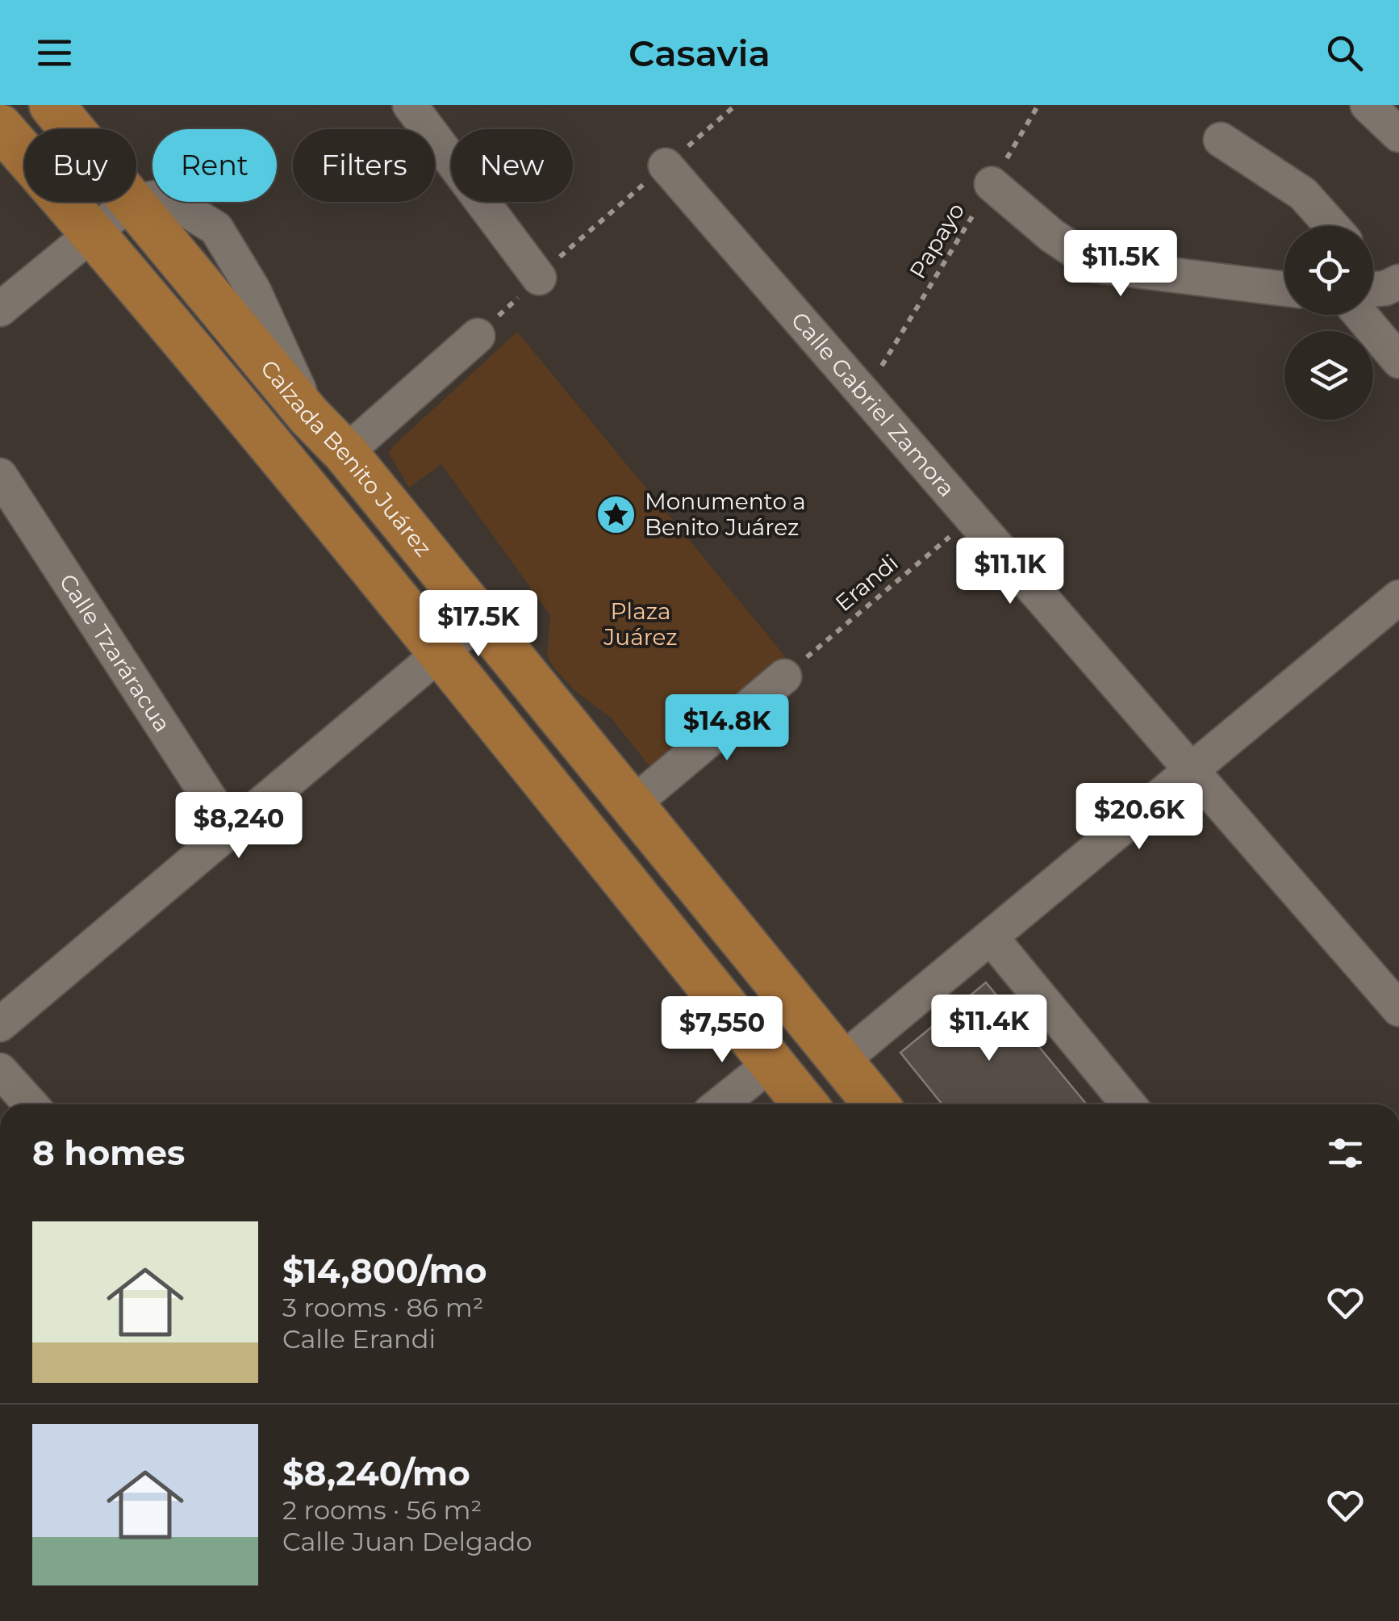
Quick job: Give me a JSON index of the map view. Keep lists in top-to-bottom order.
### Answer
{
  "streets": {
    "main road": ["Calzada Benito Juárez"],
    "street": ["Calle Gabriel Zamora", "Calle Tzaráracua"],
    "path": ["Papayo", "Erandi"]
  },
  "crossings": [
    ["Papayo", "Calle Gabriel Zamora"],
    ["Calle Gabriel Zamora", "Erandi"]
  ],
  "parks": ["Plaza Juárez"],
  "places": {
    "place": ["Monumento a Benito Juárez"]
  },
  "page": {
    "header": "Casavia",
    "chip": [
      "Buy",
      "Rent",
      "Filters",
      "New"
    ],
    "price": [
      "$11.5K",
      "$11.1K",
      "$17.5K",
      "$14.8K",
      "$20.6K",
      "$8,240",
      "$11.4K",
      "$7,550"
    ],
    "heading": "8 homes",
    "list": [
      {
        "name": "$14,800/mo",
        "note": "3 rooms · 86 m² · Calle Erandi"
      },
      {
        "name": "$8,240/mo",
        "note": "2 rooms · 56 m² · Calle Juan Delgado"
      }
    ]
  }
}
